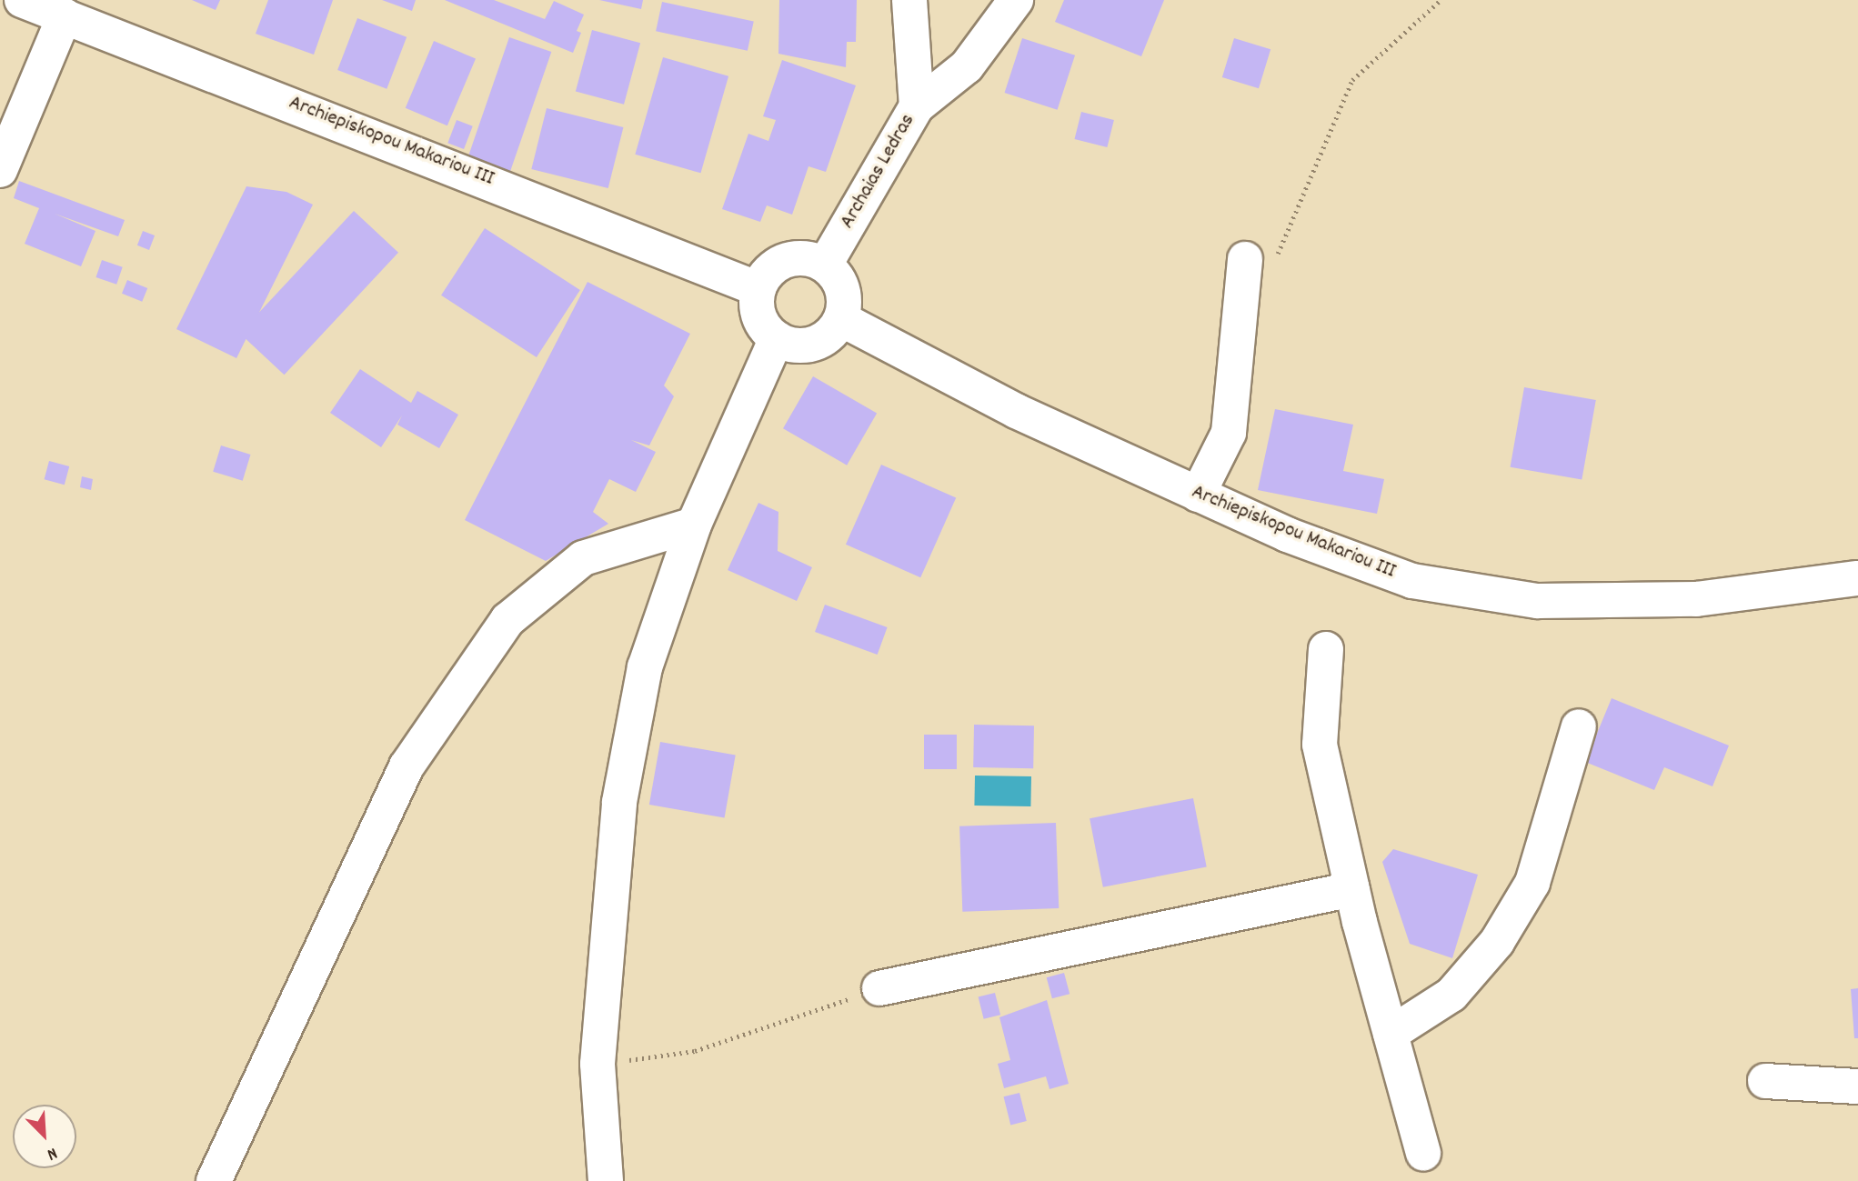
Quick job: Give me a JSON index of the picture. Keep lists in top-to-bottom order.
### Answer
{
  "streets": {
    "street": ["Archiepiskopou Makariou III", "Archaias Ledras"]
  },
  "crossings": [
    ["Archiepiskopou Makariou III", "Archaias Ledras"]
  ],
  "north": "bottom right"
}
